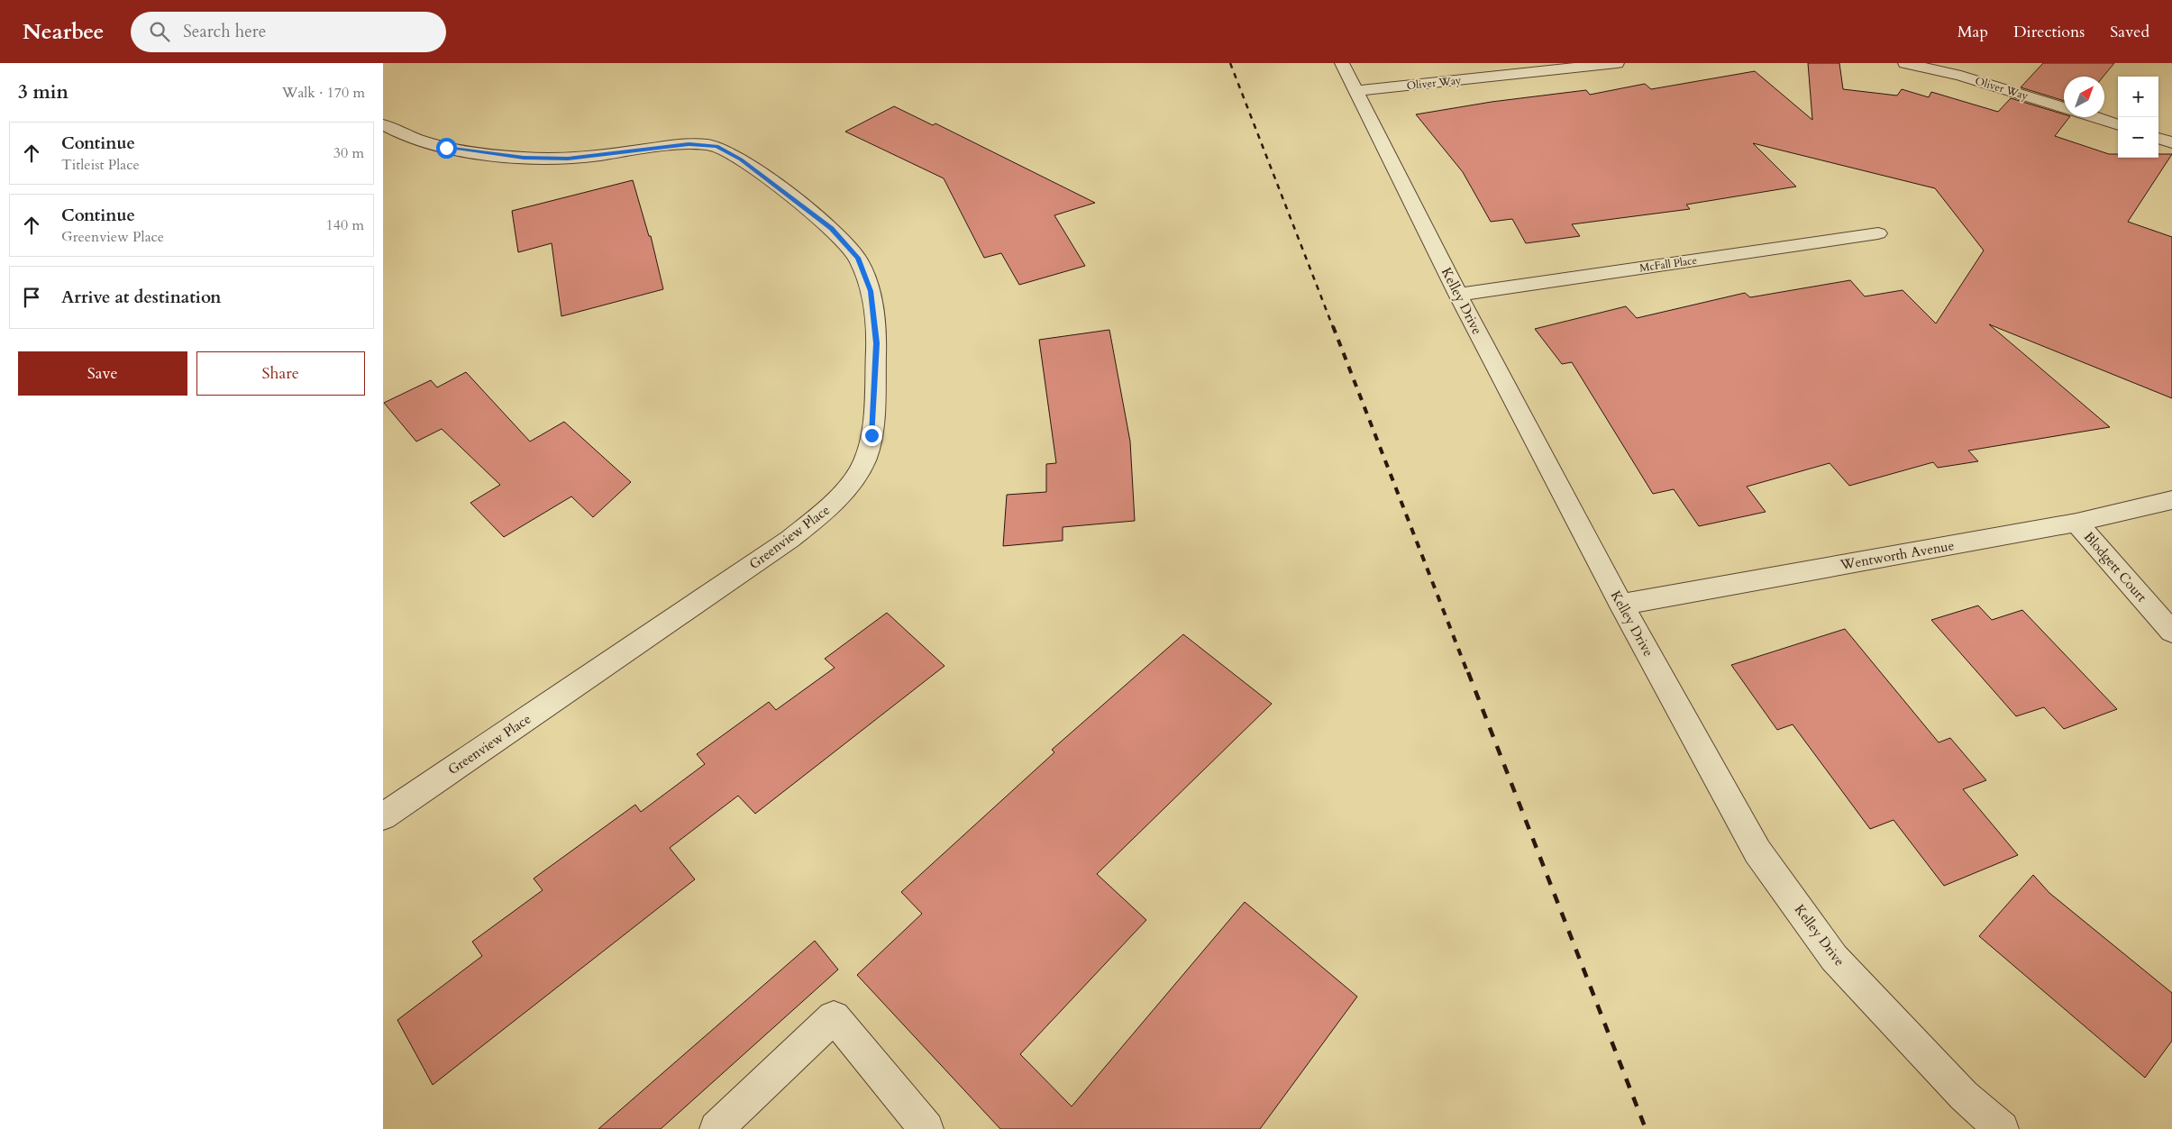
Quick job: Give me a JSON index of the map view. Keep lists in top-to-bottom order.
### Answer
{
  "streets": {
    "street": [
      "Oliver Way",
      "McFall Place",
      "Kelley Drive",
      "Greenview Place",
      "Wentworth Avenue",
      "Blodgett Court"
    ]
  },
  "crossings": [
    ["Oliver Way", "Kelley Drive"],
    ["McFall Place", "Kelley Drive"],
    ["Kelley Drive", "Wentworth Avenue"],
    ["Wentworth Avenue", "Blodgett Court"]
  ],
  "north": "top right",
  "page": {
    "header": "Nearbee",
    "search": "Search here",
    "nav": ["Map", "Directions", "Saved"],
    "heading": ["3 min", "Walk · 170 m"],
    "map_buttons": ["+", "−"],
    "list": [
      ["Continue", "Titleist Place", "30 m"],
      ["Continue", "Greenview Place", "140 m"],
      "Arrive at destination"
    ],
    "buttons": ["Save", "Share"]
  }
}
